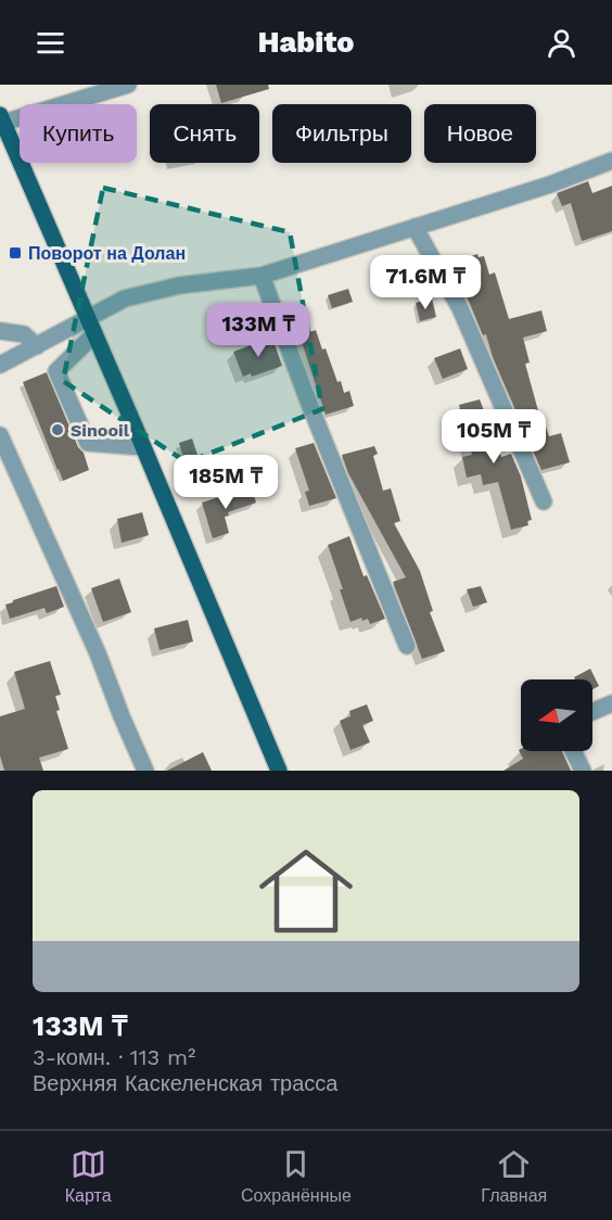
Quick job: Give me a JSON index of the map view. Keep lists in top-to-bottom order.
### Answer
{
  "places": {
    "transit": ["Поворот на Долан"],
    "other": ["Sinooil"]
  },
  "north": "left",
  "page": {
    "header": "Habito",
    "chip": [
      "Купить",
      "Снять",
      "Фильтры",
      "Новое"
    ],
    "price": [
      "71.6M ₸",
      "133M ₸",
      "105M ₸",
      "185M ₸"
    ],
    "list": [
      {
        "name": "133M ₸",
        "note": "3-комн. · 113 m² · Верхняя Каскеленская трасса"
      }
    ],
    "tabs": ["Карта", "Сохранённые", "Главная"]
  }
}
